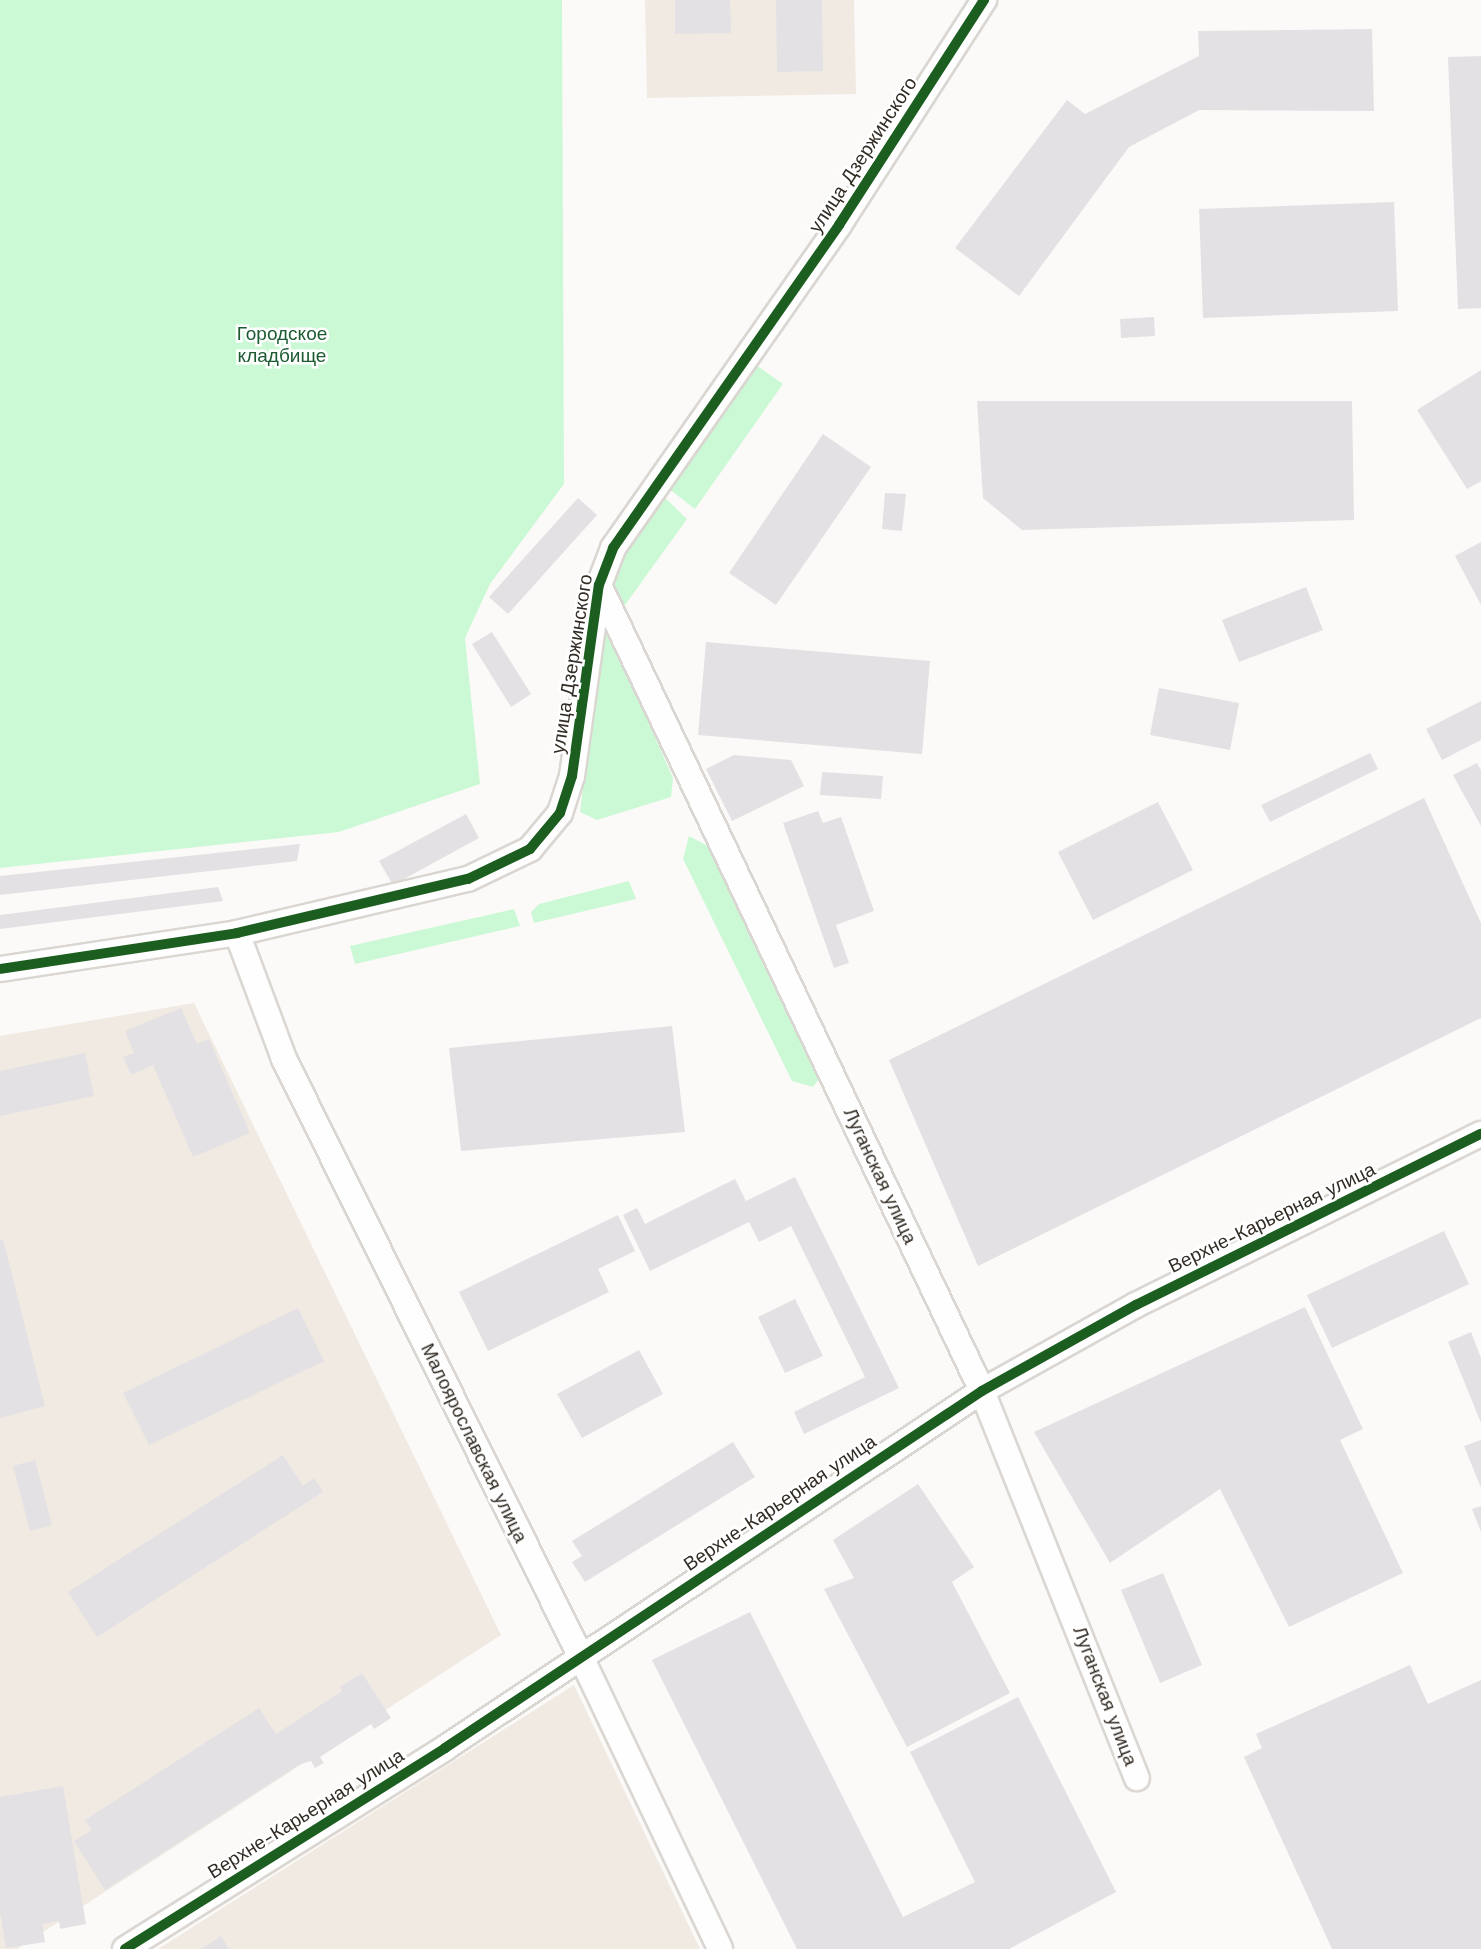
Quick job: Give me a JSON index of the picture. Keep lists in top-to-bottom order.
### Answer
{
  "streets": {
    "street": [
      "улица Дзержинского",
      "Луганская улица",
      "Верхне-Карьерная улица",
      "Малоярославская улица"
    ]
  },
  "crossings": [
    ["улица Дзержинского", "Луганская улица"],
    ["улица Дзержинского", "Малоярославская улица"],
    ["Луганская улица", "Верхне-Карьерная улица"],
    ["Верхне-Карьерная улица", "Малоярославская улица"]
  ],
  "parks": ["Городское кладбище"]
}
